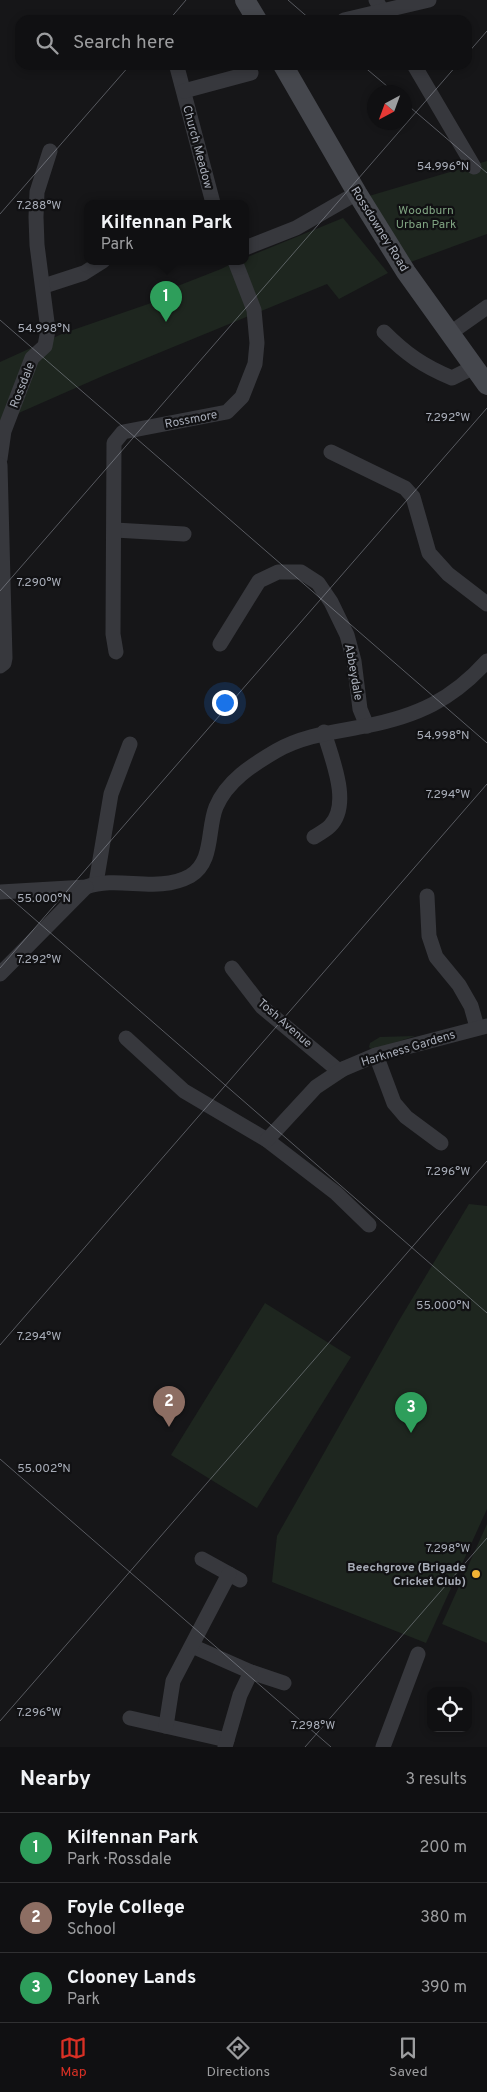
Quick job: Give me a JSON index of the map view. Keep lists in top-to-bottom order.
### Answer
{
  "streets": {
    "main road": ["Rossdowney Road"],
    "street": [
      "Church Meadow",
      "Rossdale",
      "Rossmore",
      "Abbeydale",
      "Tosh Avenue",
      "Harkness Gardens"
    ]
  },
  "crossings": [
    ["Tosh Avenue", "Harkness Gardens"]
  ],
  "parks": ["Woodburn Urban Park"],
  "places": ["Beechgrove (Brigade Cricket Club)"],
  "north": "bottom left",
  "page": {
    "search": "Search here",
    "popup": ["Kilfennan Park", "Park"],
    "pins": ["1", "2", "3"],
    "heading": ["Nearby", "3 results"],
    "list": [
      {
        "mark": "1",
        "name": "Kilfennan Park",
        "note": "Park · Rossdale",
        "value": "200 m"
      },
      {
        "mark": "2",
        "name": "Foyle College",
        "note": "School",
        "value": "380 m"
      },
      {
        "mark": "3",
        "name": "Clooney Lands",
        "note": "Park",
        "value": "390 m"
      }
    ],
    "nav": ["Map", "Directions", "Saved"]
  },
  "coordinates": [
    "54.996°N",
    "7.288°W",
    "54.998°N",
    "7.292°W",
    "7.290°W",
    "7.294°W",
    "55.000°N",
    "7.296°W",
    "55.002°N",
    "7.298°W"
  ]
}
